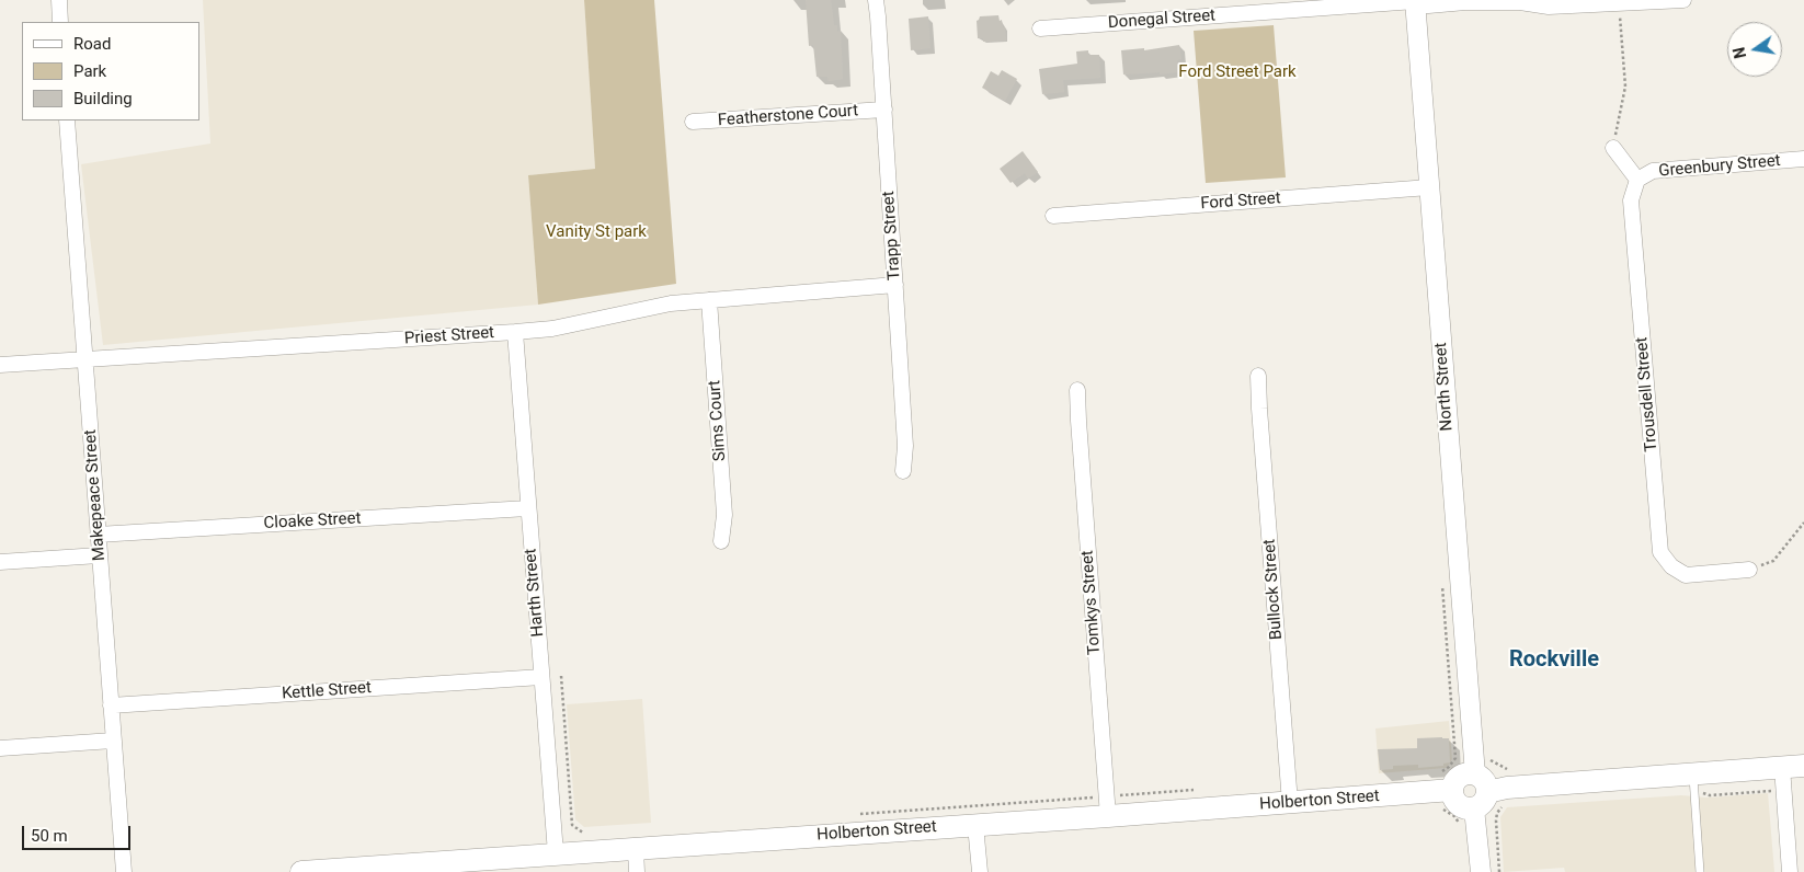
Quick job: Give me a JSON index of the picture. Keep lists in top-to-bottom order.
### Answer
{
  "streets": {
    "main road": ["Holberton Street"],
    "street": [
      "Donegal Street",
      "Featherstone Court",
      "Greenbury Street",
      "Ford Street",
      "Trapp Street",
      "Priest Street",
      "North Street",
      "Trousdell Street",
      "Sims Court",
      "Makepeace Street",
      "Cloake Street",
      "Bullock Street",
      "Harth Street",
      "Tomkys Street",
      "Kettle Street"
    ]
  },
  "crossings": [
    ["Donegal Street", "North Street"],
    ["Featherstone Court", "Trapp Street"],
    ["Greenbury Street", "Trousdell Street"],
    ["Ford Street", "North Street"],
    ["Trapp Street", "Priest Street"],
    ["Priest Street", "Sims Court"],
    ["Priest Street", "Makepeace Street"],
    ["Priest Street", "Harth Street"],
    ["Makepeace Street", "Cloake Street"],
    ["Makepeace Street", "Kettle Street"],
    ["Cloake Street", "Harth Street"],
    ["Bullock Street", "Holberton Street"],
    ["Harth Street", "Kettle Street"],
    ["Harth Street", "Holberton Street"],
    ["Tomkys Street", "Holberton Street"]
  ],
  "districts": ["Rockville"],
  "parks": ["Ford Street Park", "Vanity St park"],
  "legend": ["Road", "Park", "Building"],
  "scale_bar": "50 m",
  "north": "left"
}
